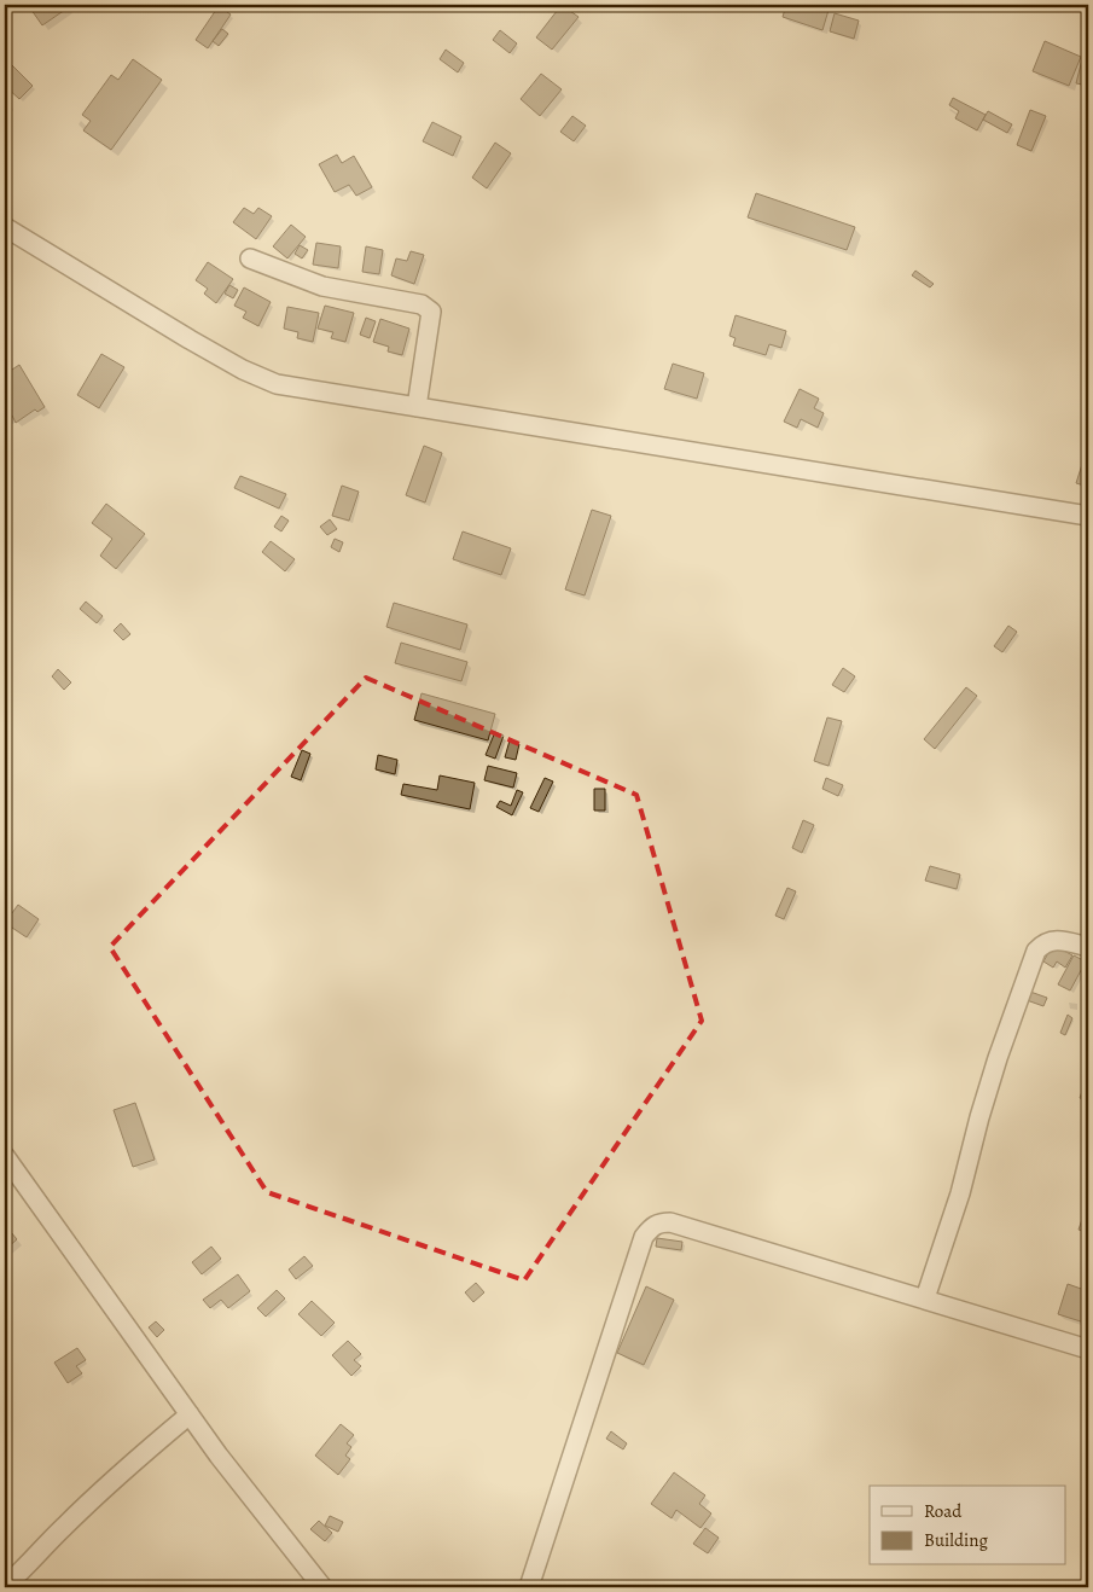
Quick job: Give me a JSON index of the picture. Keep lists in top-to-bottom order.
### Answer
{
  "legend": ["Road", "Building"]
}
